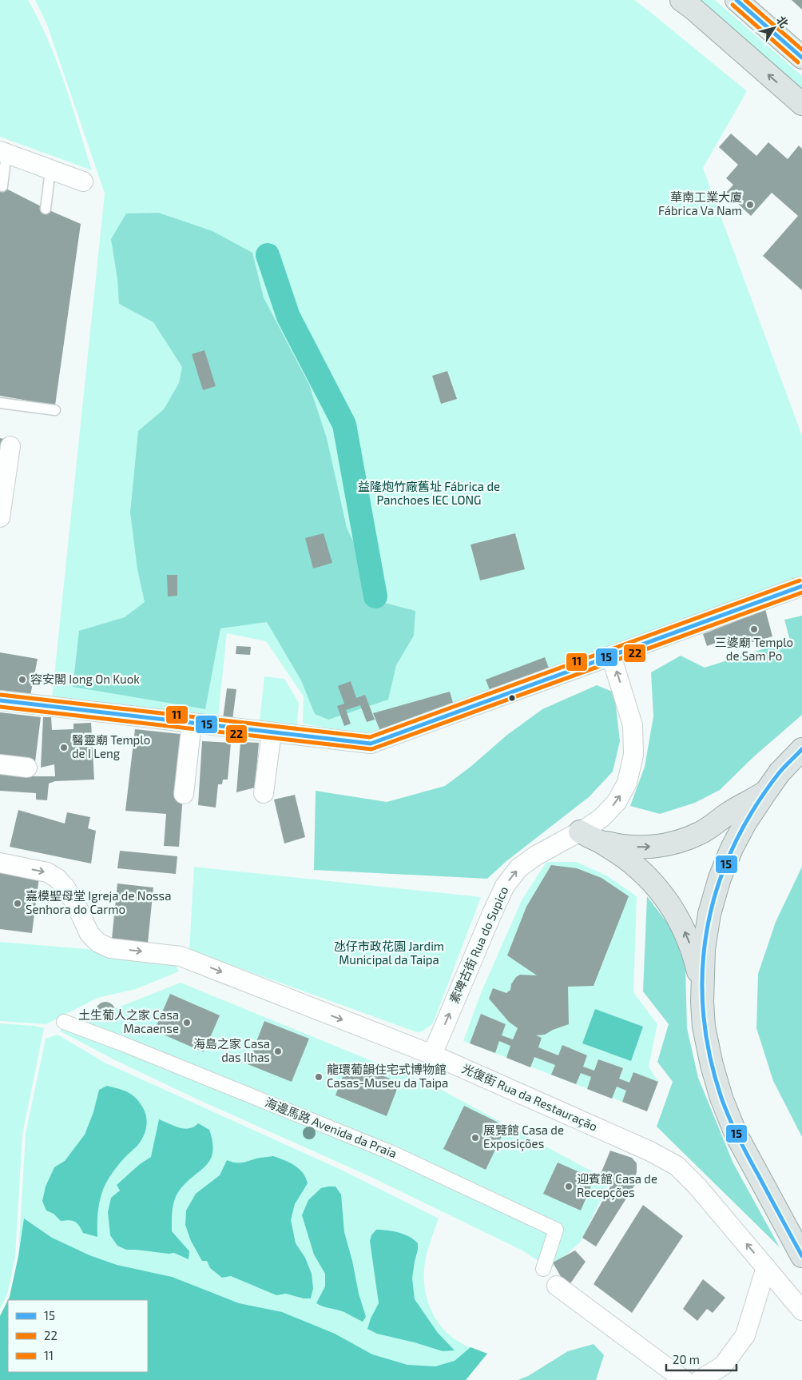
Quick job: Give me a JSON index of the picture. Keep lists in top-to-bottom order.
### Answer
{
  "streets": {
    "street": ["素啤古街 Rua do Supico", "光復街 Rua da Restauração", "海邊馬路 Avenida da Praia"]
  },
  "crossings": [
    ["素啤古街 Rua do Supico", "光復街 Rua da Restauração"]
  ],
  "one_way": ["素啤古街 Rua do Supico"],
  "parks": ["益隆炮竹廠舊址 Fábrica de Panchoes IEC LONG", "氹仔市政花園 Jardim Municipal da Taipa"],
  "places": [
    "華南工業大廈 Fábrica Va Nam",
    "三婆廟 Templo de Sam Po",
    "容安閣 Iong On Kuok",
    "醫靈廟 Templo de I Leng",
    "嘉模聖母堂 Igreja de Nossa Senhora do Carmo",
    "土生葡人之家 Casa Macaense",
    "海島之家 Casa das Ilhas",
    "龍環葡韻住宅式博物館 Casas-Museu da Taipa",
    "展覽館 Casa de Exposições",
    "迎賓館 Casa de Recepções"
  ],
  "lines": ["transit line 15", "transit line 11", "transit line 22"],
  "legend": ["15", "22", "11"],
  "scale_bar": "20 m",
  "north": "top right"
}
